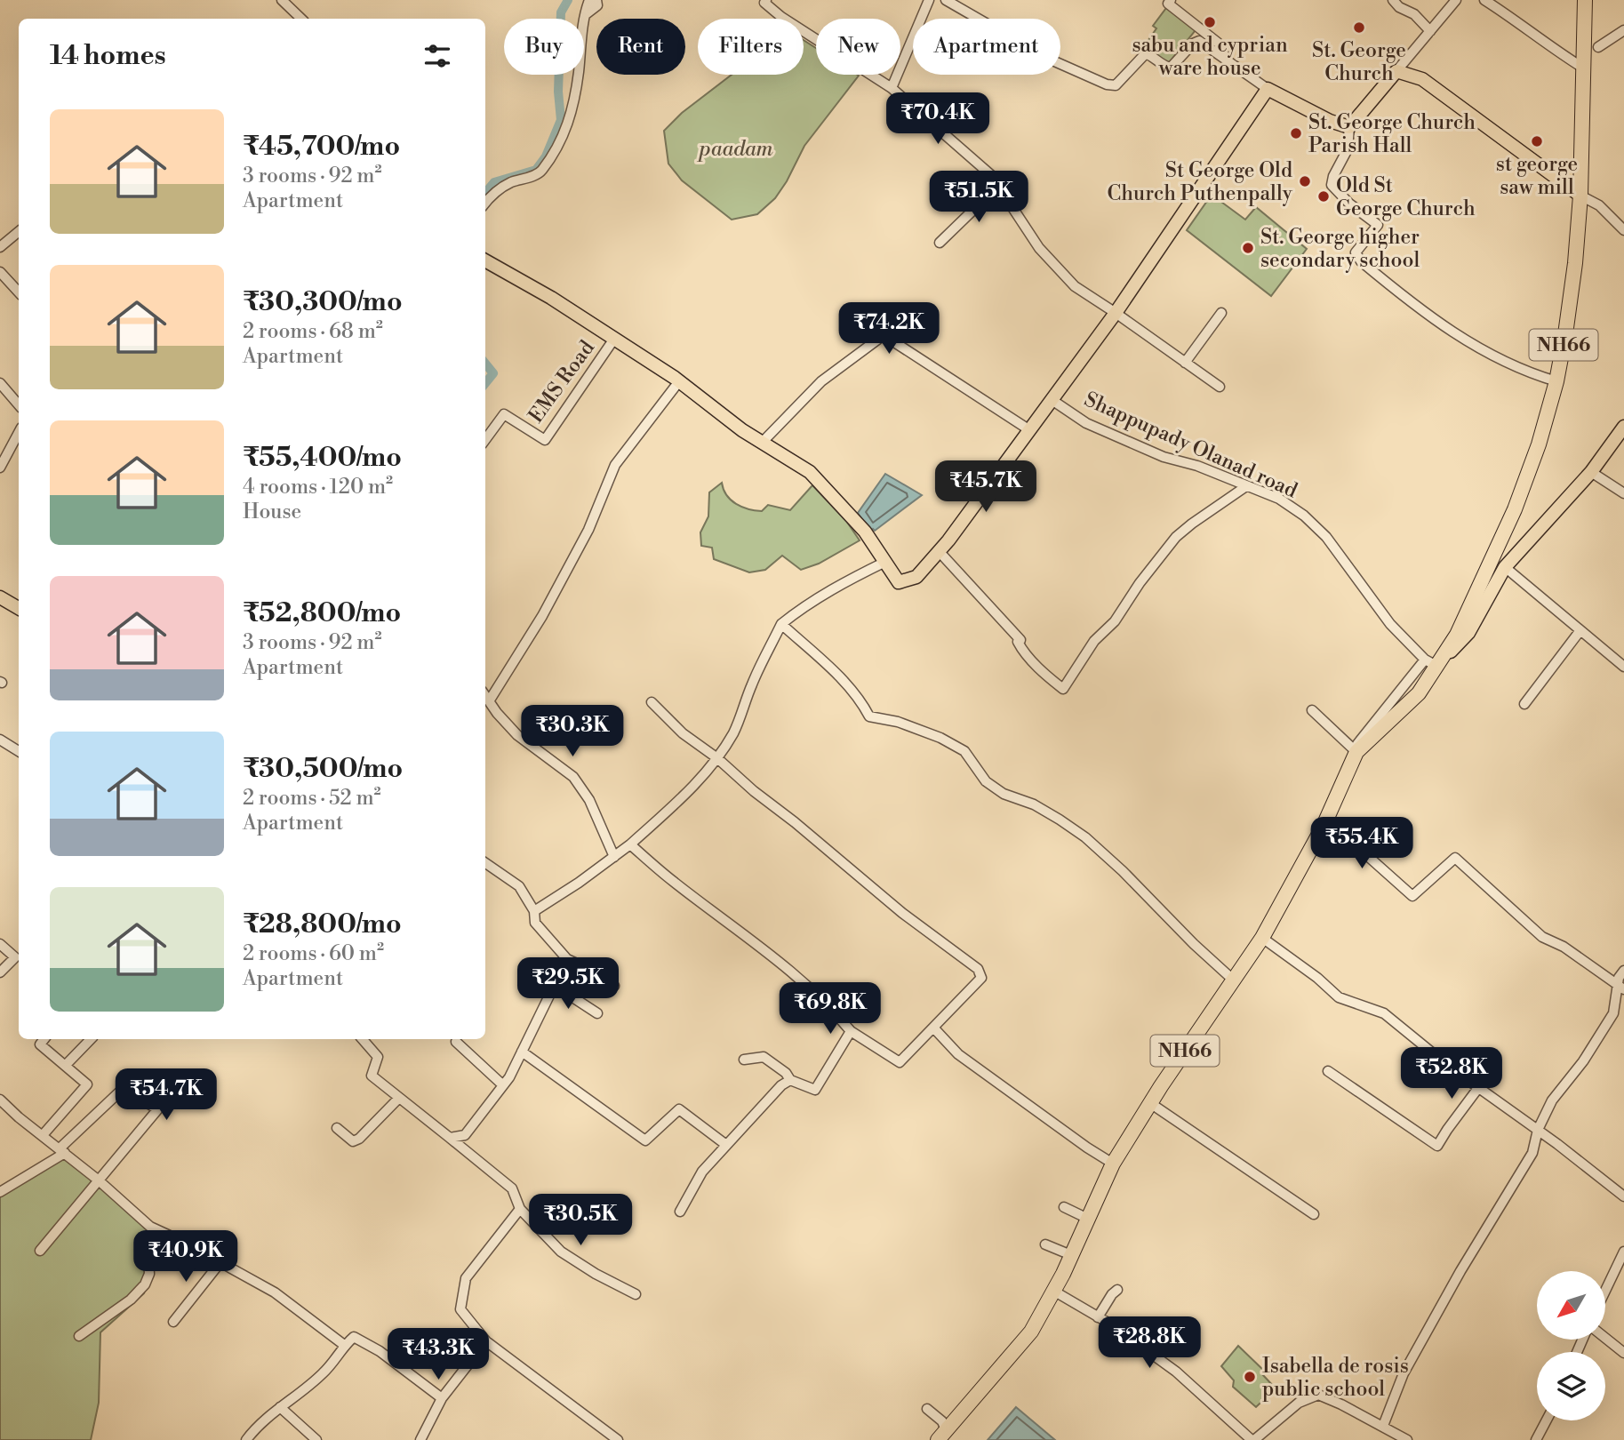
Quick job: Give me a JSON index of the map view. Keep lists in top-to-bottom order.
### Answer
{
  "streets": {
    "highway": ["NH66"],
    "street": ["EMS Road", "Shappupady Olanad road"]
  },
  "crossings": [
    ["NH66", "Shappupady Olanad road"]
  ],
  "parks": ["paadam"],
  "places": [
    "sabu and cyprian ware house",
    "St. George Church",
    "St. George Church Parish Hall",
    "st george saw mill",
    "St George Old Church Puthenpally",
    "Old St George Church",
    "St. George higher secondary school",
    "Isabella de rosis public school"
  ],
  "north": "bottom left",
  "page": {
    "chip": [
      "Buy",
      "Rent",
      "Filters",
      "New",
      "Apartment"
    ],
    "heading": "14 homes",
    "price": [
      "₹70.4K",
      "₹51.5K",
      "₹74.2K",
      "₹45.7K",
      "₹30.3K",
      "₹55.4K",
      "₹29.5K",
      "₹69.8K",
      "₹52.8K",
      "₹54.7K",
      "₹30.5K",
      "₹40.9K",
      "₹28.8K",
      "₹43.3K"
    ],
    "list": [
      {
        "name": "₹45,700/mo",
        "note": "3 rooms · 92 m² · Apartment"
      },
      {
        "name": "₹30,300/mo",
        "note": "2 rooms · 68 m² · Apartment"
      },
      {
        "name": "₹55,400/mo",
        "note": "4 rooms · 120 m² · House"
      },
      {
        "name": "₹52,800/mo",
        "note": "3 rooms · 92 m² · Apartment"
      },
      {
        "name": "₹30,500/mo",
        "note": "2 rooms · 52 m² · Apartment"
      },
      {
        "name": "₹28,800/mo",
        "note": "2 rooms · 60 m² · Apartment"
      }
    ]
  }
}
